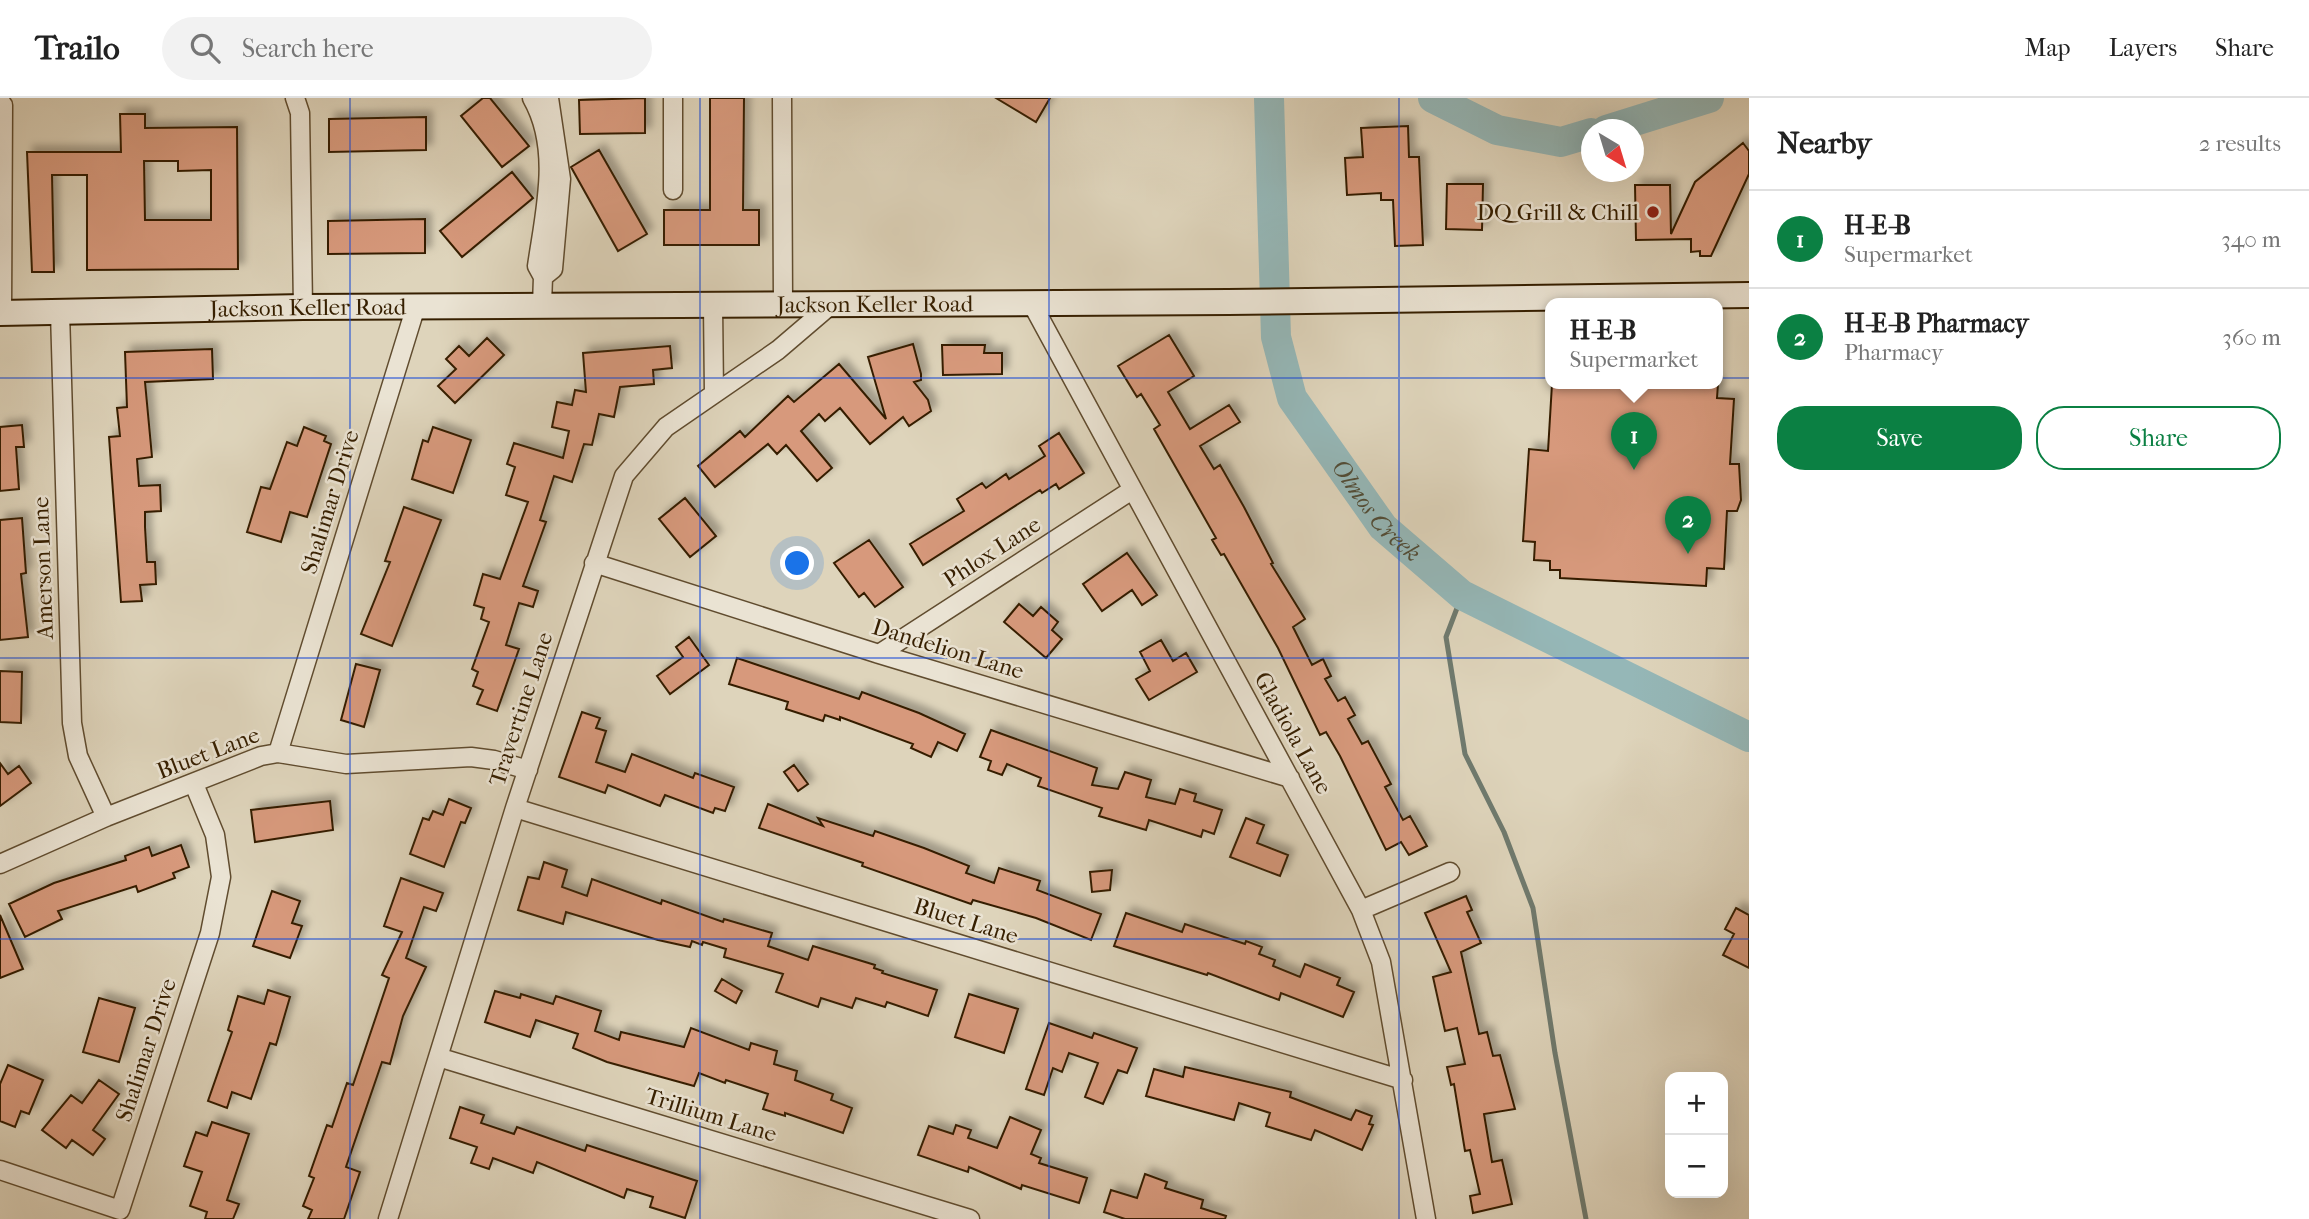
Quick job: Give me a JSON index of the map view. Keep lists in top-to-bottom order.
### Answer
{
  "streets": {
    "main road": ["Jackson Keller Road"],
    "street": [
      "Shalimar Drive",
      "Phlox Lane",
      "Amerson Lane",
      "Dandelion Lane",
      "Travertine Lane",
      "Gladiola Lane",
      "Bluet Lane",
      "Trillium Lane"
    ]
  },
  "crossings": [
    ["Jackson Keller Road", "Shalimar Drive"],
    ["Jackson Keller Road", "Amerson Lane"],
    ["Jackson Keller Road", "Travertine Lane"],
    ["Jackson Keller Road", "Gladiola Lane"],
    ["Shalimar Drive", "Bluet Lane"],
    ["Phlox Lane", "Dandelion Lane"],
    ["Phlox Lane", "Gladiola Lane"],
    ["Amerson Lane", "Bluet Lane"],
    ["Dandelion Lane", "Travertine Lane"],
    ["Dandelion Lane", "Gladiola Lane"],
    ["Travertine Lane", "Bluet Lane"],
    ["Travertine Lane", "Trillium Lane"],
    ["Gladiola Lane", "Bluet Lane"]
  ],
  "water": ["Olmos Creek"],
  "places": ["DQ Grill & Chill"],
  "north": "bottom right",
  "page": {
    "header": "Trailo",
    "search": "Search here",
    "nav": ["Map", "Layers", "Share"],
    "heading": ["Nearby", "2 results"],
    "list": [
      {
        "mark": "1",
        "name": "H-E-B",
        "note": "Supermarket",
        "value": "340 m"
      },
      {
        "mark": "2",
        "name": "H-E-B Pharmacy",
        "note": "Pharmacy",
        "value": "360 m"
      }
    ],
    "popup": ["H-E-B", "Supermarket"],
    "buttons": ["Save", "Share"],
    "pins": ["1", "2"],
    "map_buttons": ["+", "−"]
  }
}
